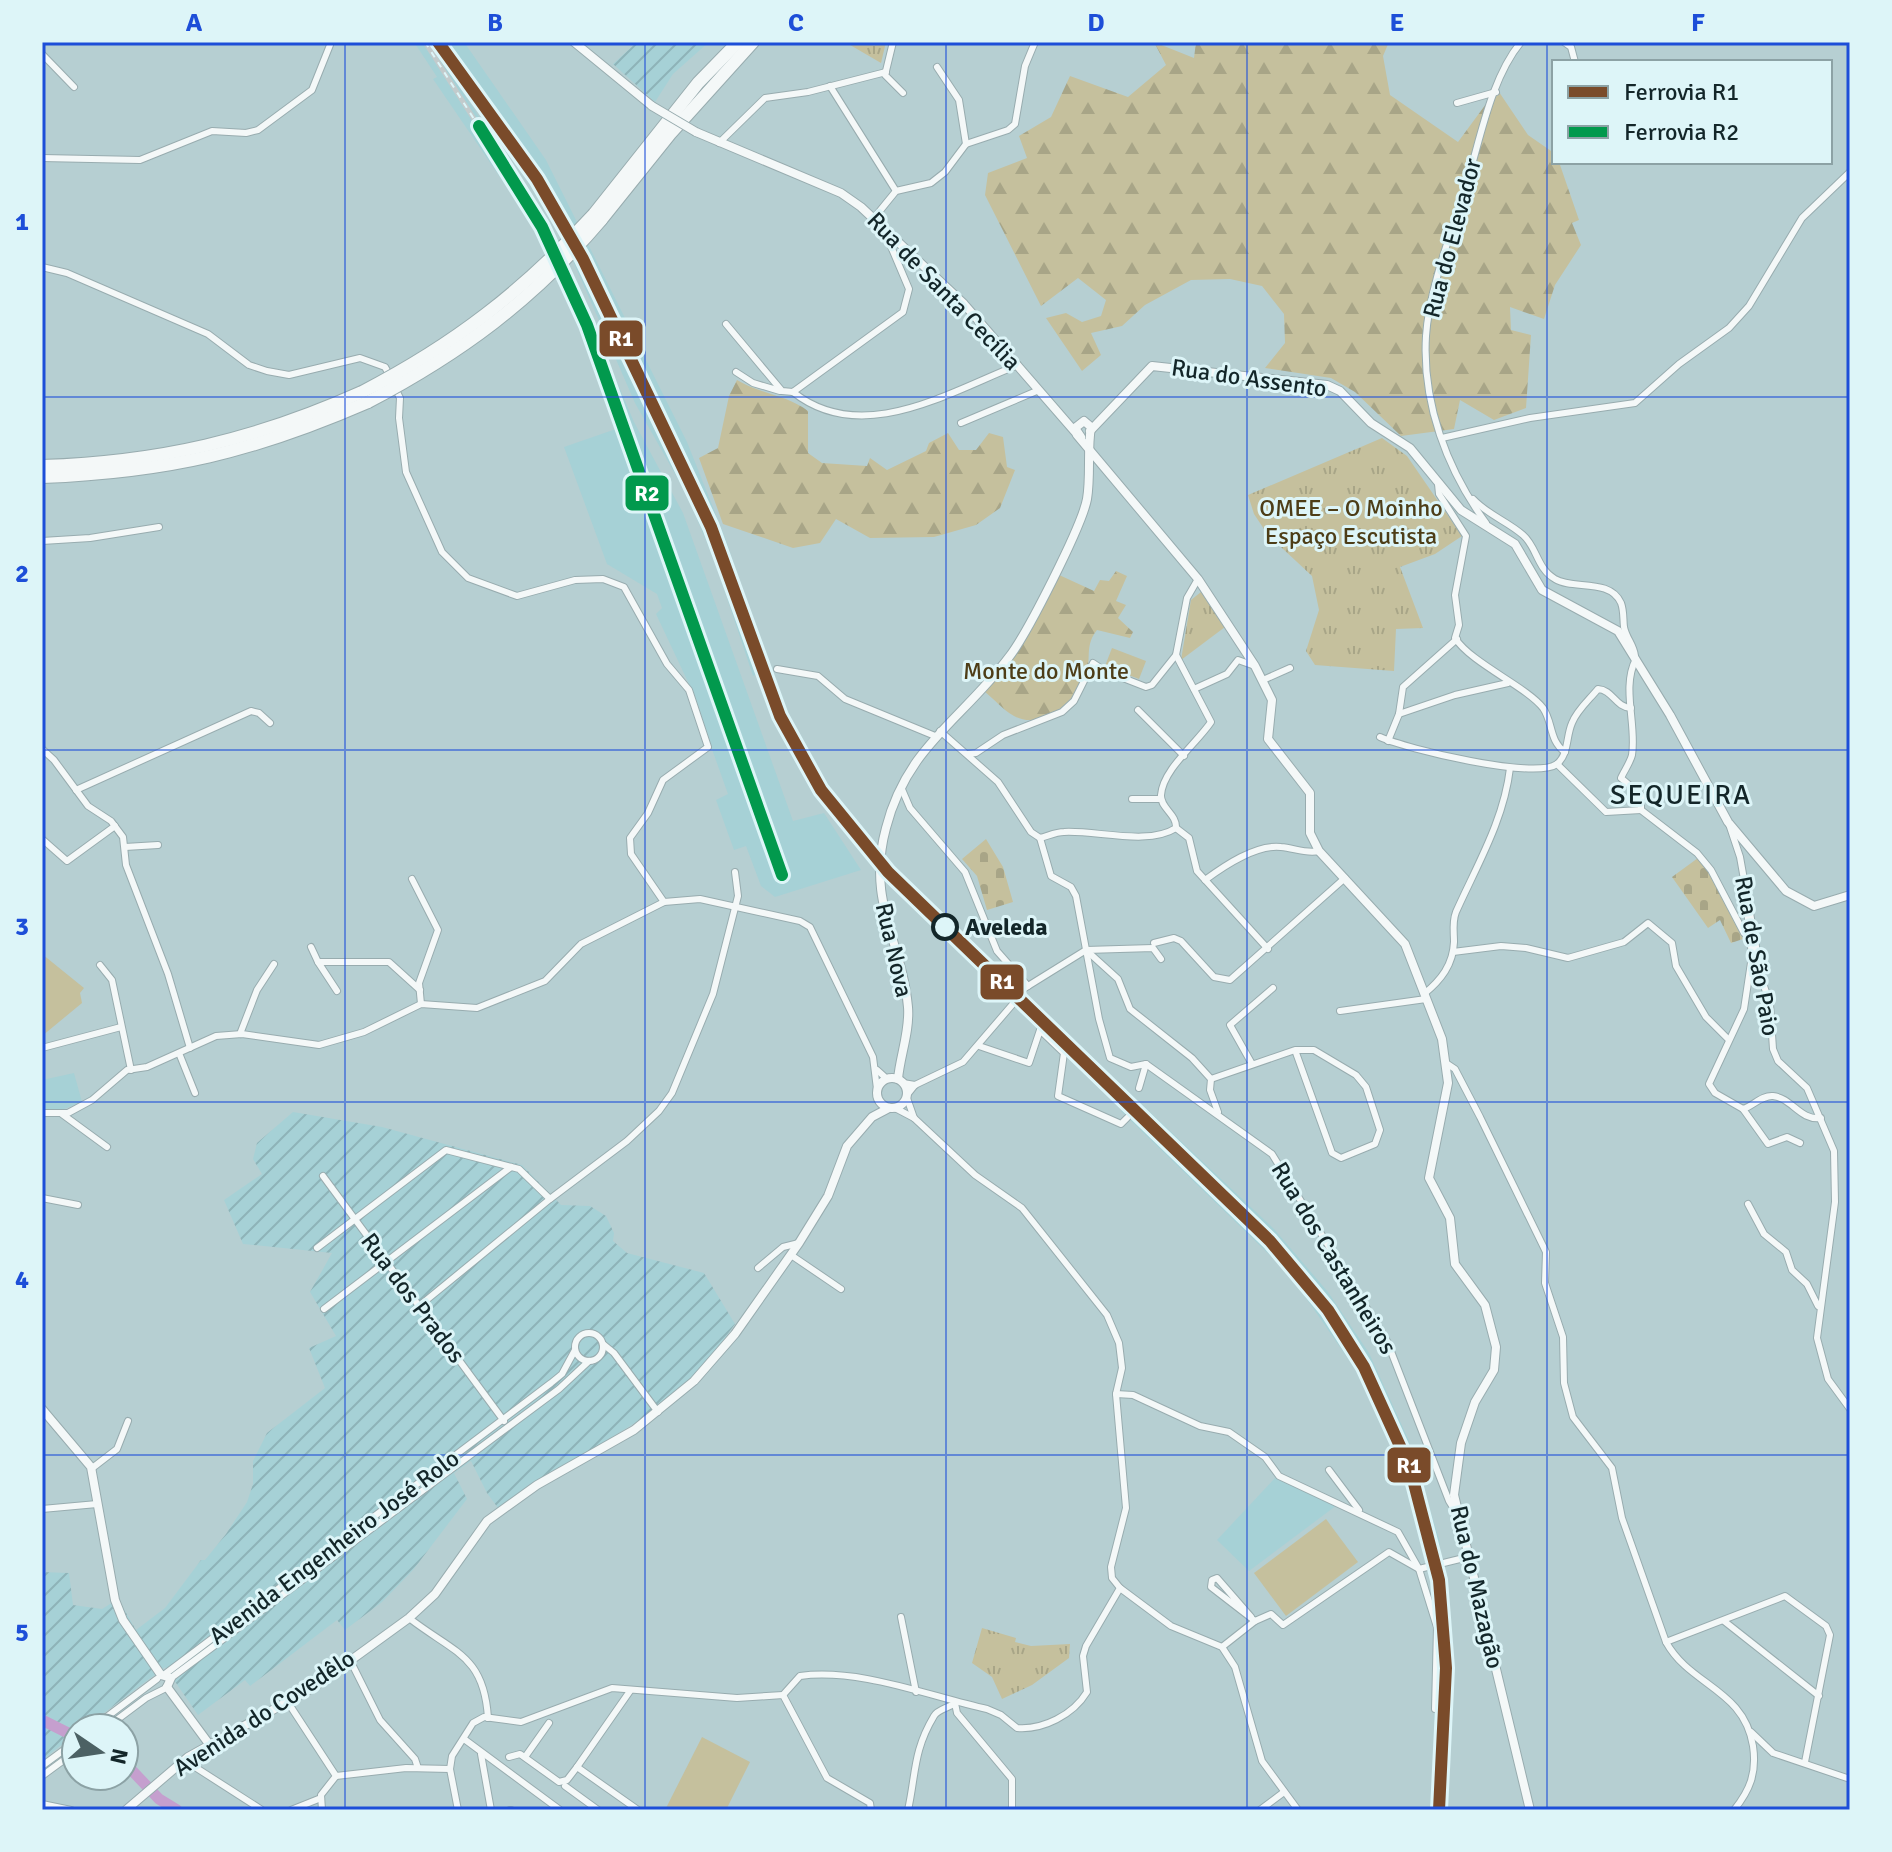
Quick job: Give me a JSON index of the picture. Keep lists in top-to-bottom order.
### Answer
{
  "streets": {
    "street": [
      "Rua do Elevador",
      "Rua de Santa Cecília",
      "Rua do Assento",
      "Rua Nova",
      "Rua de São Paio",
      "Rua dos Castanheiros",
      "Rua dos Prados",
      "Avenida Engenheiro José Rolo",
      "Rua do Mazagão",
      "Avenida do Covedêlo"
    ]
  },
  "crossings": [
    ["Rua do Elevador", "Rua do Assento"],
    ["Rua de Santa Cecília", "Rua do Assento"],
    ["Rua de Santa Cecília", "Rua Nova"],
    ["Rua de Santa Cecília", "Rua do Mazagão"],
    ["Rua do Assento", "Rua Nova"],
    ["Rua do Assento", "Rua de São Paio"],
    ["Rua dos Castanheiros", "Rua do Mazagão"],
    ["Rua dos Prados", "Avenida Engenheiro José Rolo"]
  ],
  "districts": ["SEQUEIRA"],
  "parks": ["OMEE – O Moinho Espaço Escutista", "Monte do Monte"],
  "places": ["Aveleda"],
  "lines": ["rail line R1", "rail line R2"],
  "legend": ["Ferrovia R1", "Ferrovia R2"],
  "north": "right",
  "grid": {
    "columns": [
      "A",
      "B",
      "C",
      "D",
      "E",
      "F"
    ],
    "rows": [
      "1",
      "2",
      "3",
      "4",
      "5"
    ]
  }
}
